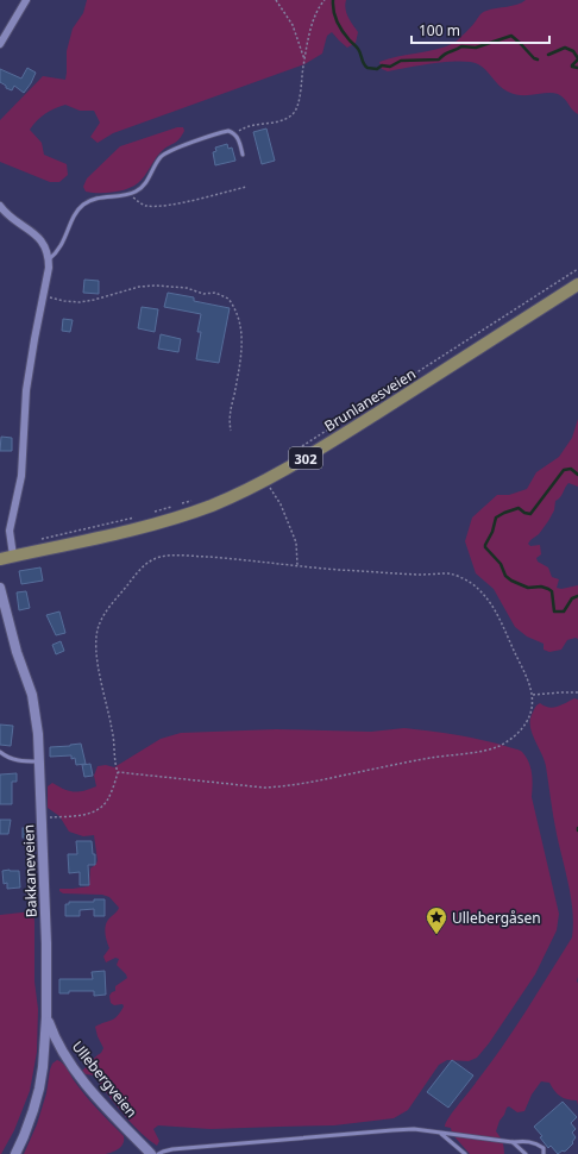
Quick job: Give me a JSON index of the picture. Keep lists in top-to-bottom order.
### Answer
{
  "streets": {
    "main road": ["Brunlanesveien", "302"],
    "street": ["Bakkaneveien", "Ullebergveien"]
  },
  "crossings": [
    ["Bakkaneveien", "Ullebergveien"]
  ],
  "places": {
    "place": ["Ullebergåsen"]
  },
  "scale_bar": "100 m"
}
